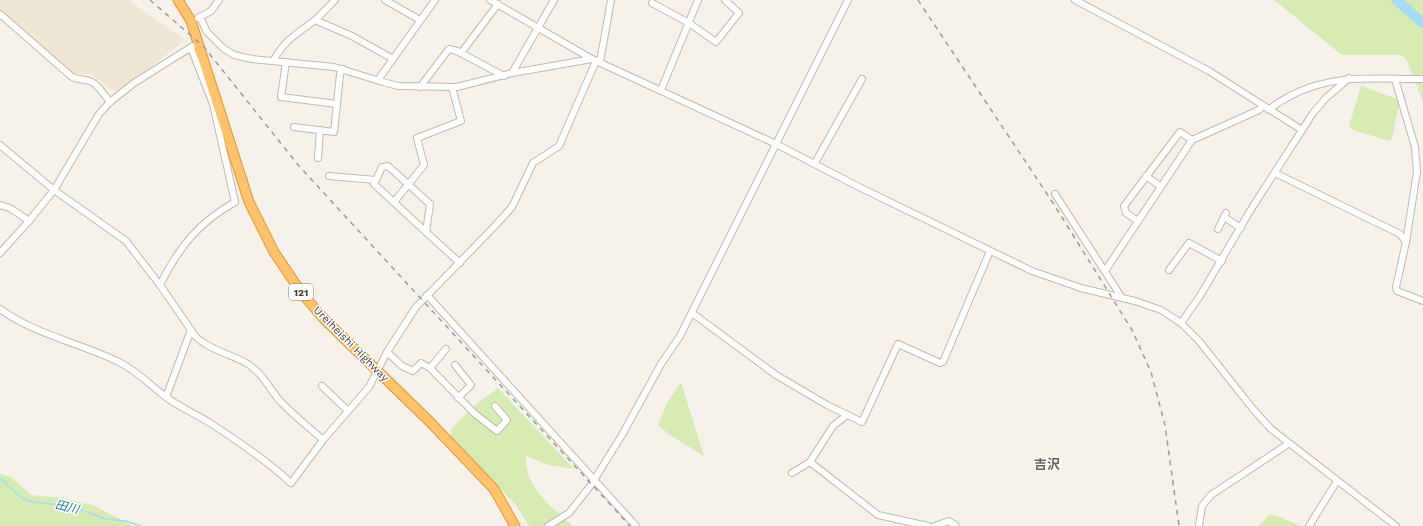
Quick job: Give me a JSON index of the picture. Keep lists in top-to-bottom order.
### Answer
{
  "streets": {
    "highway": ["121", "Ureiheishi Highway"]
  },
  "districts": ["吉沢"],
  "water": ["田川"]
}
